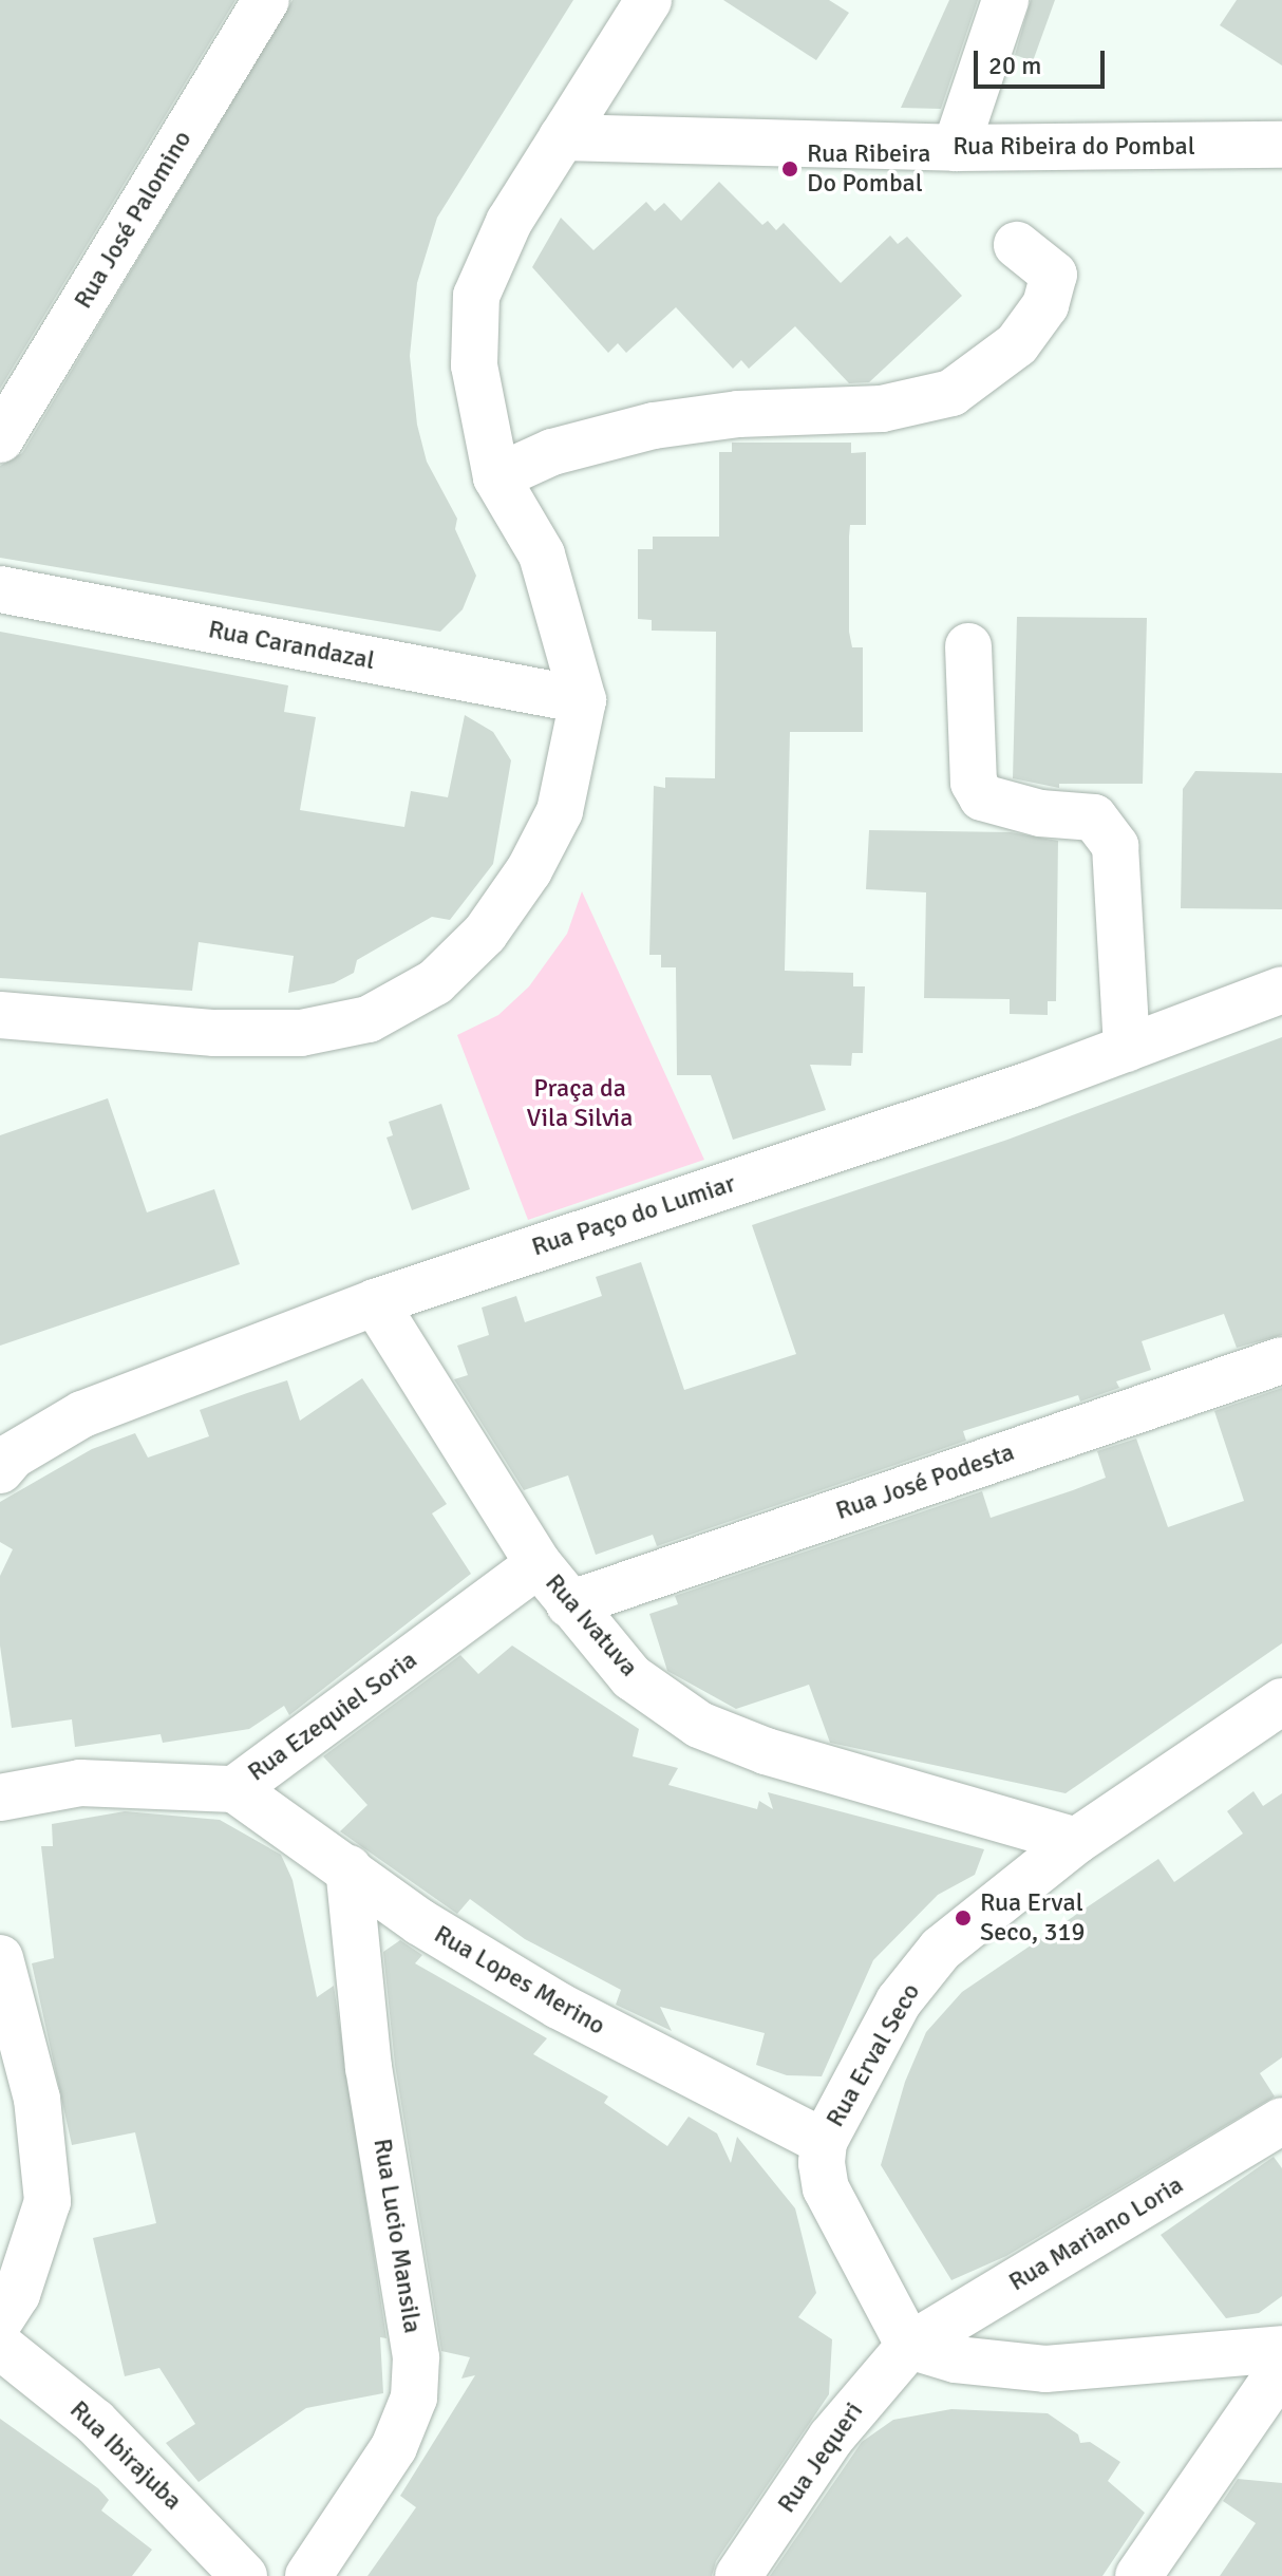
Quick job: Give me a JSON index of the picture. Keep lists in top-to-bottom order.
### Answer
{
  "streets": {
    "street": [
      "Rua Ribeira do Pombal",
      "Rua José Palomino",
      "Rua Carandazal",
      "Rua Paço do Lumiar",
      "Rua José Podesta",
      "Rua Ivatuva",
      "Rua Ezequiel Soria",
      "Rua Lopes Merino",
      "Rua Erval Seco",
      "Rua Mariano Loria",
      "Rua Lucio Mansila",
      "Rua Ibirajuba",
      "Rua Jequeri"
    ]
  },
  "crossings": [
    ["Rua Paço do Lumiar", "Rua Ivatuva"],
    ["Rua José Podesta", "Rua Ivatuva"],
    ["Rua Ivatuva", "Rua Ezequiel Soria"],
    ["Rua Ivatuva", "Rua Erval Seco"],
    ["Rua Ezequiel Soria", "Rua Lopes Merino"],
    ["Rua Lopes Merino", "Rua Erval Seco"],
    ["Rua Lopes Merino", "Rua Lucio Mansila"],
    ["Rua Erval Seco", "Rua Mariano Loria"],
    ["Rua Erval Seco", "Rua Jequeri"],
    ["Rua Mariano Loria", "Rua Jequeri"]
  ],
  "parks": ["Praça da Vila Silvia"],
  "places": ["Rua Ribeira Do Pombal", "Rua Erval Seco, 319"],
  "scale_bar": "20 m"
}
